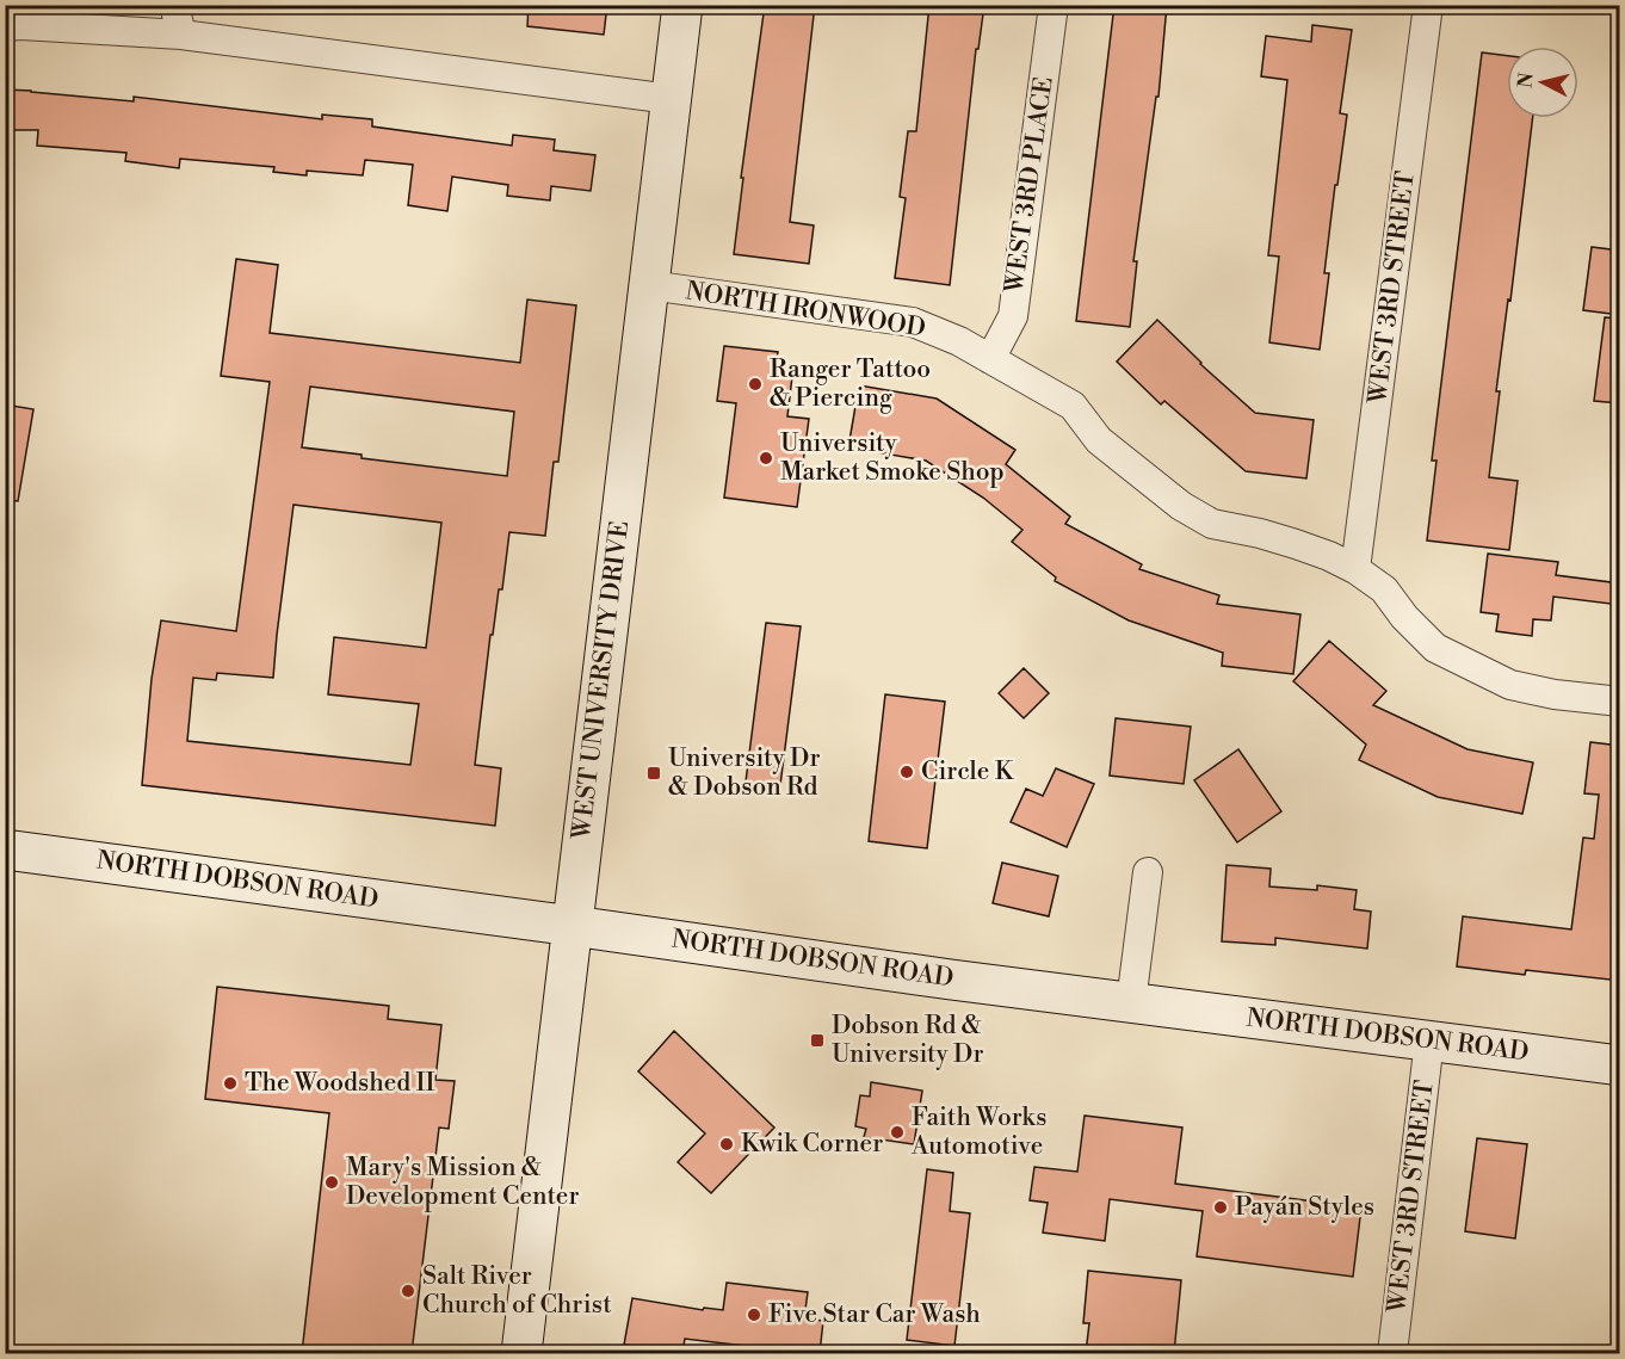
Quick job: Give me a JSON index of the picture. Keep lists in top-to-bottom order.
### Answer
{
  "streets": {
    "main road": ["WEST UNIVERSITY DRIVE", "NORTH DOBSON ROAD"],
    "street": ["WEST 3RD PLACE", "WEST 3RD STREET", "NORTH IRONWOOD"]
  },
  "crossings": [
    ["WEST 3RD PLACE", "NORTH IRONWOOD"],
    ["WEST 3RD STREET", "NORTH IRONWOOD"],
    ["WEST 3RD STREET", "NORTH DOBSON ROAD"],
    ["NORTH IRONWOOD", "WEST UNIVERSITY DRIVE"],
    ["WEST UNIVERSITY DRIVE", "NORTH DOBSON ROAD"]
  ],
  "places": {
    "other": [
      "Ranger Tattoo & Piercing",
      "University Market Smoke Shop",
      "Circle K",
      "The Woodshed II",
      "Faith Works Automotive",
      "Kwik Corner",
      "Mary's Mission & Development Center",
      "Payán Styles",
      "Salt River Church of Christ",
      "Five Star Car Wash"
    ],
    "transit": ["University Dr & Dobson Rd", "Dobson Rd & University Dr"]
  },
  "north": "left"
}
